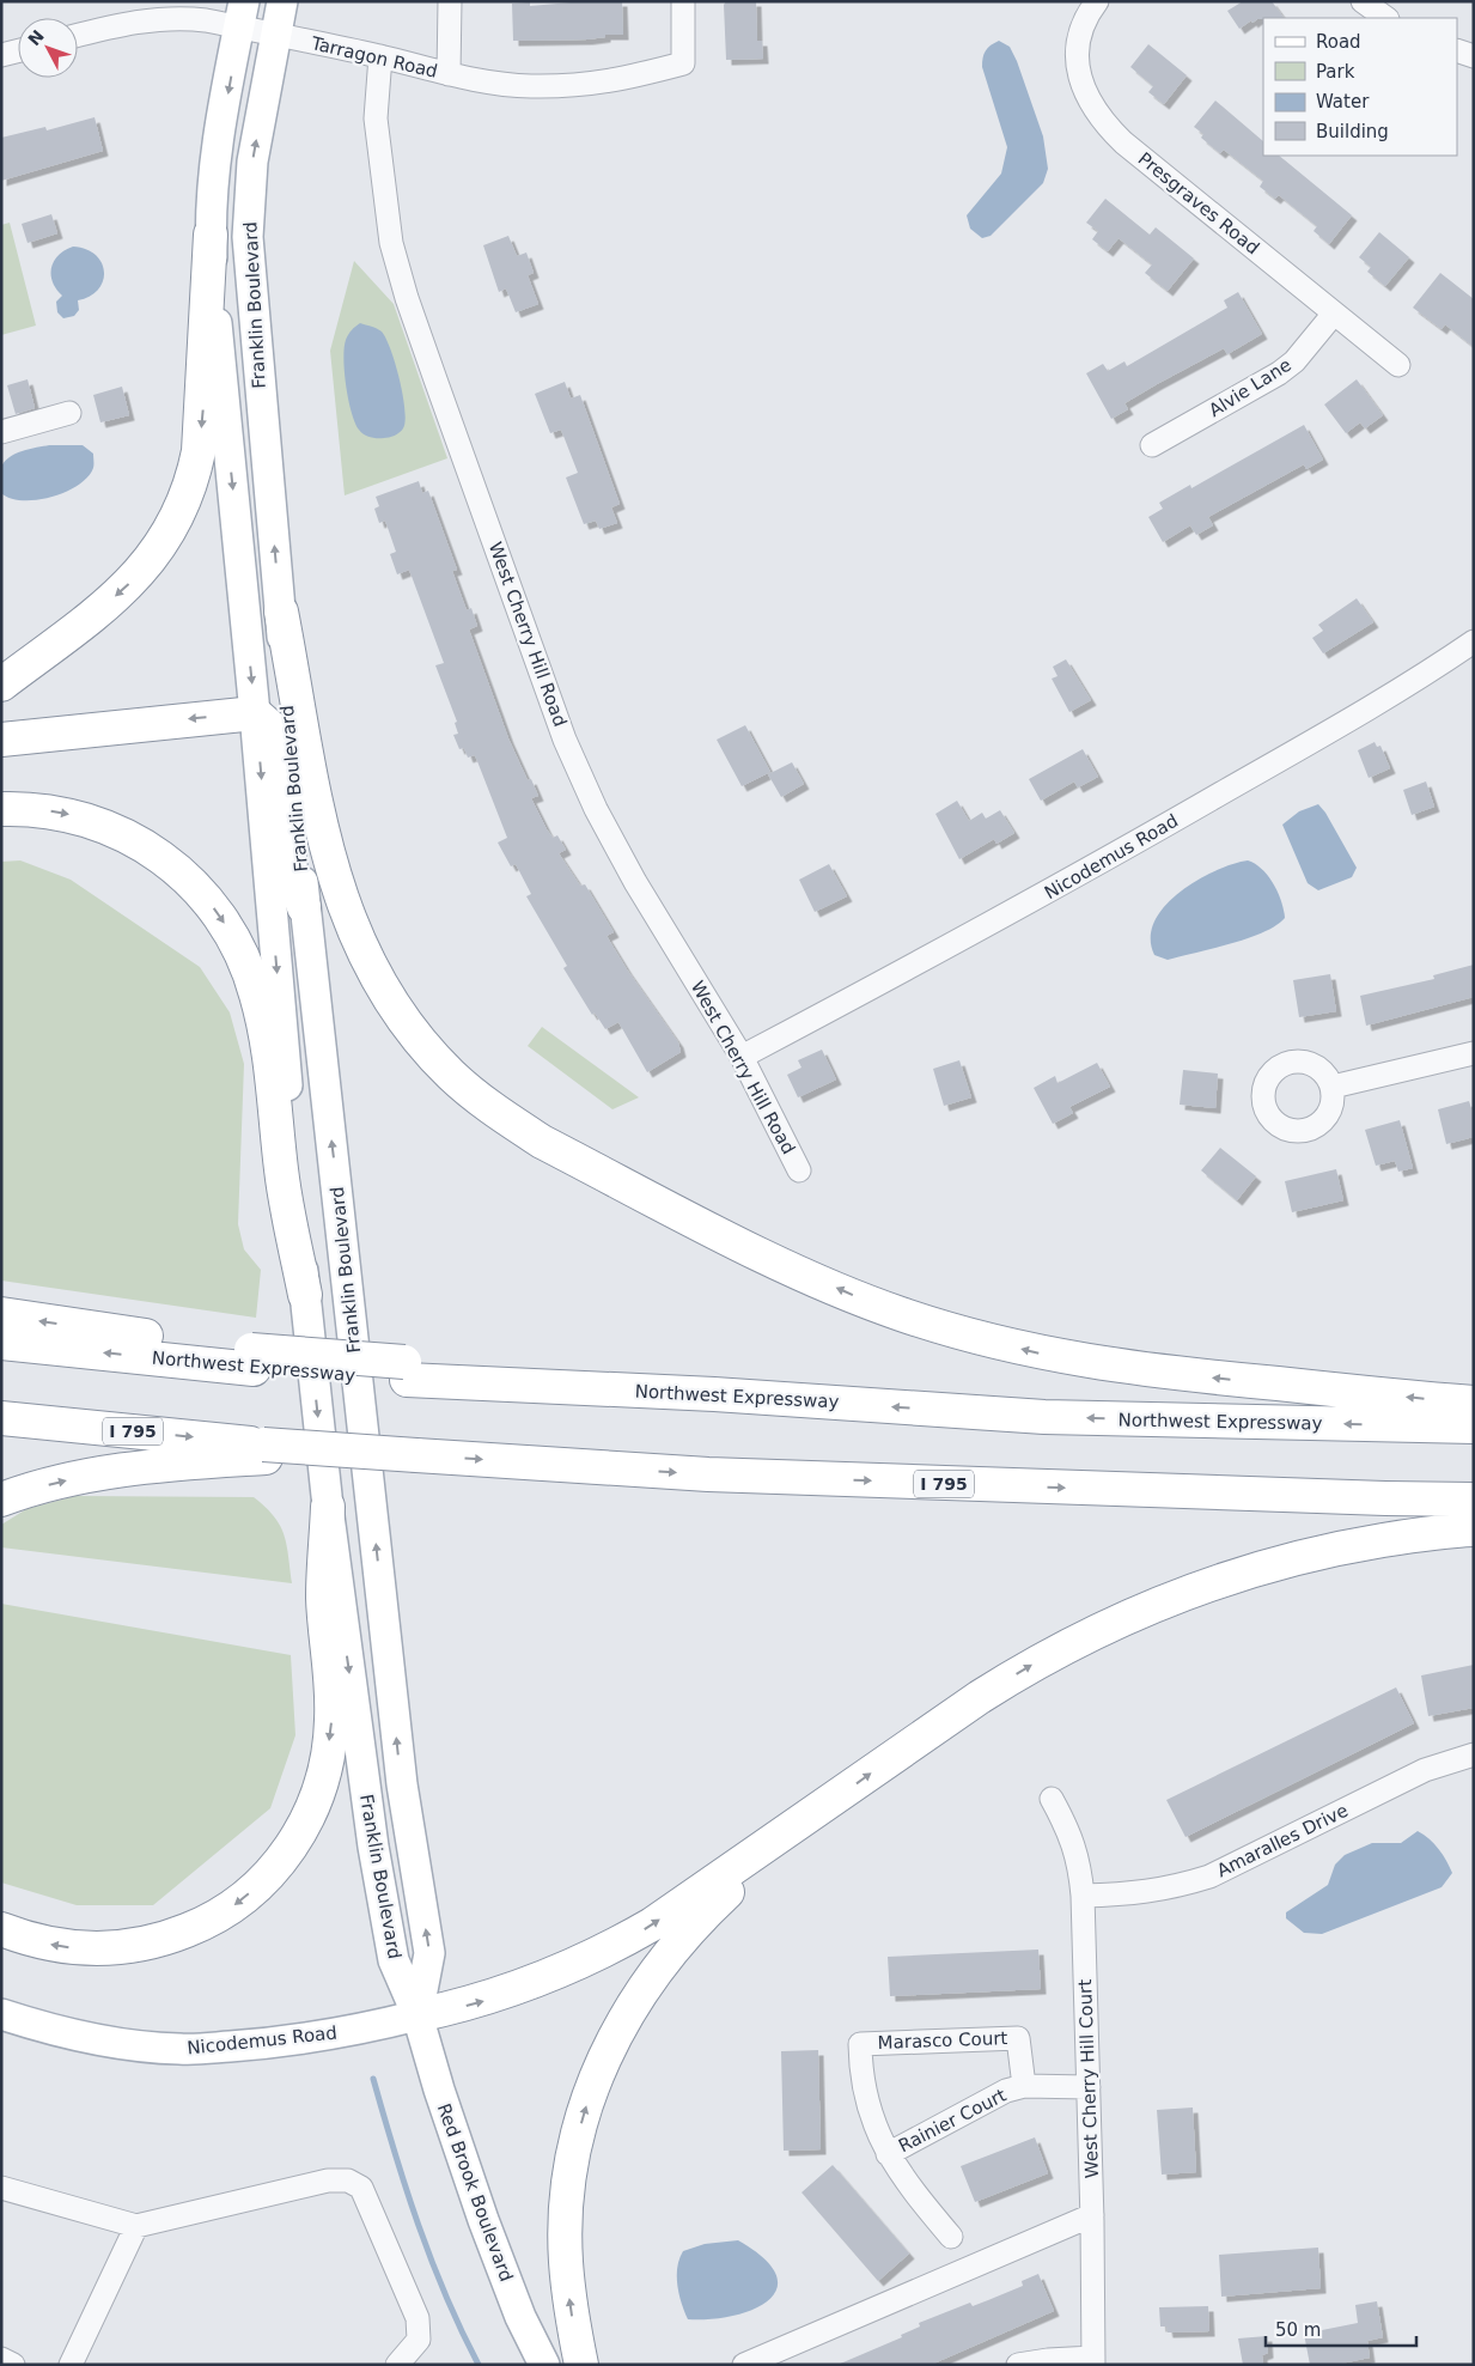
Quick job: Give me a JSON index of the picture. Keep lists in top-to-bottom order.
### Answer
{
  "streets": {
    "highway": ["Northwest Expressway", "I 795"],
    "main road": ["Franklin Boulevard", "Nicodemus Road", "Red Brook Boulevard"],
    "street": [
      "Tarragon Road",
      "Presgraves Road",
      "Alvie Lane",
      "West Cherry Hill Road",
      "Amaralles Drive",
      "Marasco Court",
      "West Cherry Hill Court",
      "Rainier Court"
    ]
  },
  "crossings": [
    ["Tarragon Road", "Franklin Boulevard"],
    ["Tarragon Road", "West Cherry Hill Road"],
    ["Presgraves Road", "Alvie Lane"],
    ["Franklin Boulevard", "Nicodemus Road"],
    ["Franklin Boulevard", "Red Brook Boulevard"],
    ["West Cherry Hill Road", "Nicodemus Road"],
    ["Nicodemus Road", "Red Brook Boulevard"],
    ["Amaralles Drive", "West Cherry Hill Court"],
    ["Marasco Court", "Rainier Court"],
    ["West Cherry Hill Court", "Rainier Court"]
  ],
  "legend": [
    "Road",
    "Park",
    "Water",
    "Building"
  ],
  "scale_bar": "50 m",
  "north": "top left"
}
